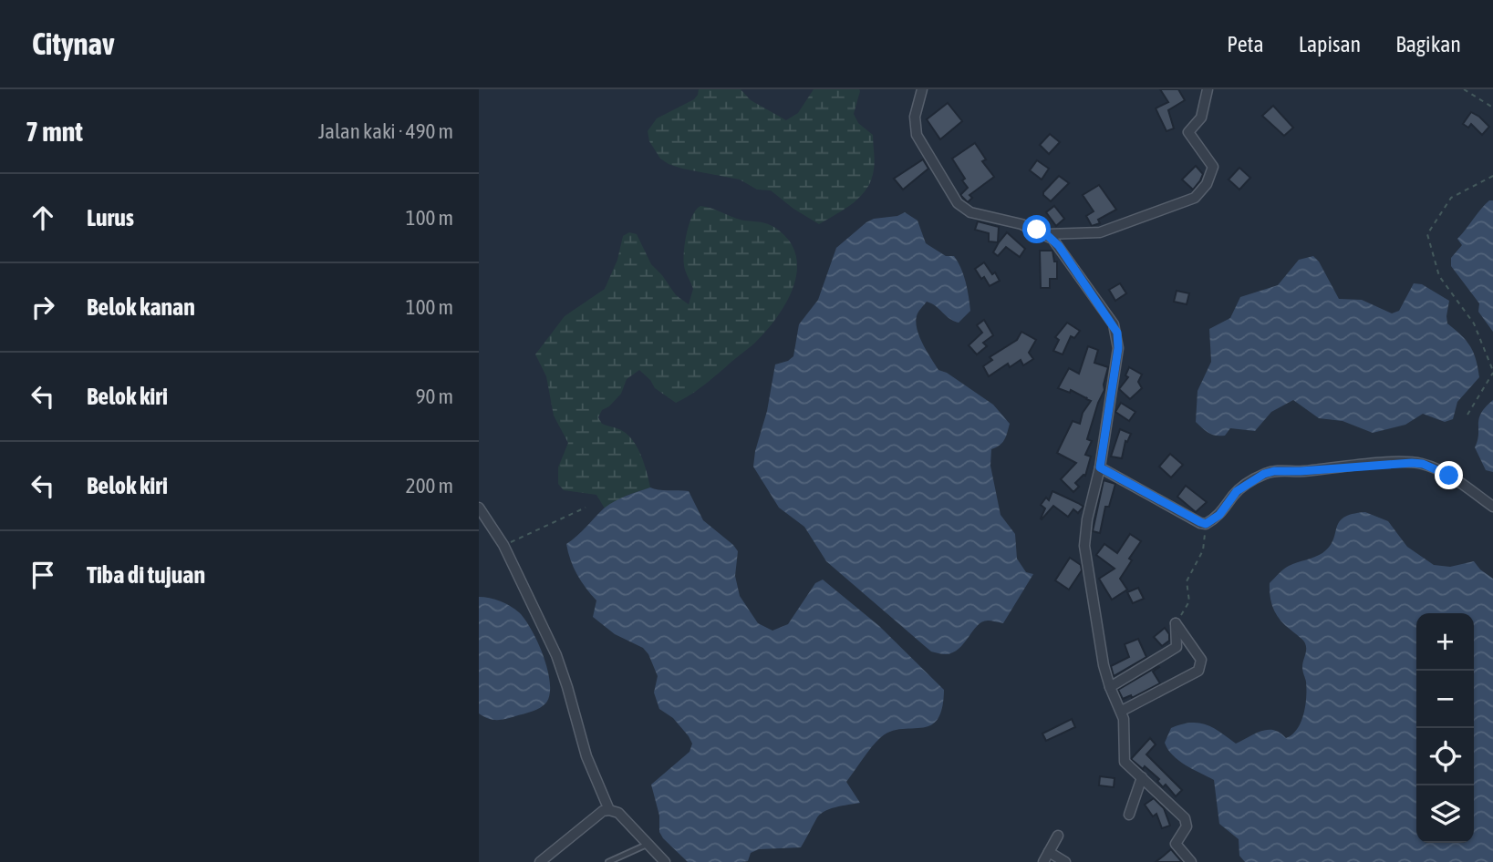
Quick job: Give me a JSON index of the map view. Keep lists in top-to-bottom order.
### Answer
{
  "page": {
    "header": "Citynav",
    "nav": ["Peta", "Lapisan", "Bagikan"],
    "heading": ["7 mnt", "Jalan kaki · 490 m"],
    "list": [
      ["Lurus", "100 m"],
      ["Belok kanan", "100 m"],
      ["Belok kiri", "90 m"],
      ["Belok kiri", "200 m"],
      "Tiba di tujuan"
    ],
    "map_buttons": ["+", "−"]
  }
}
